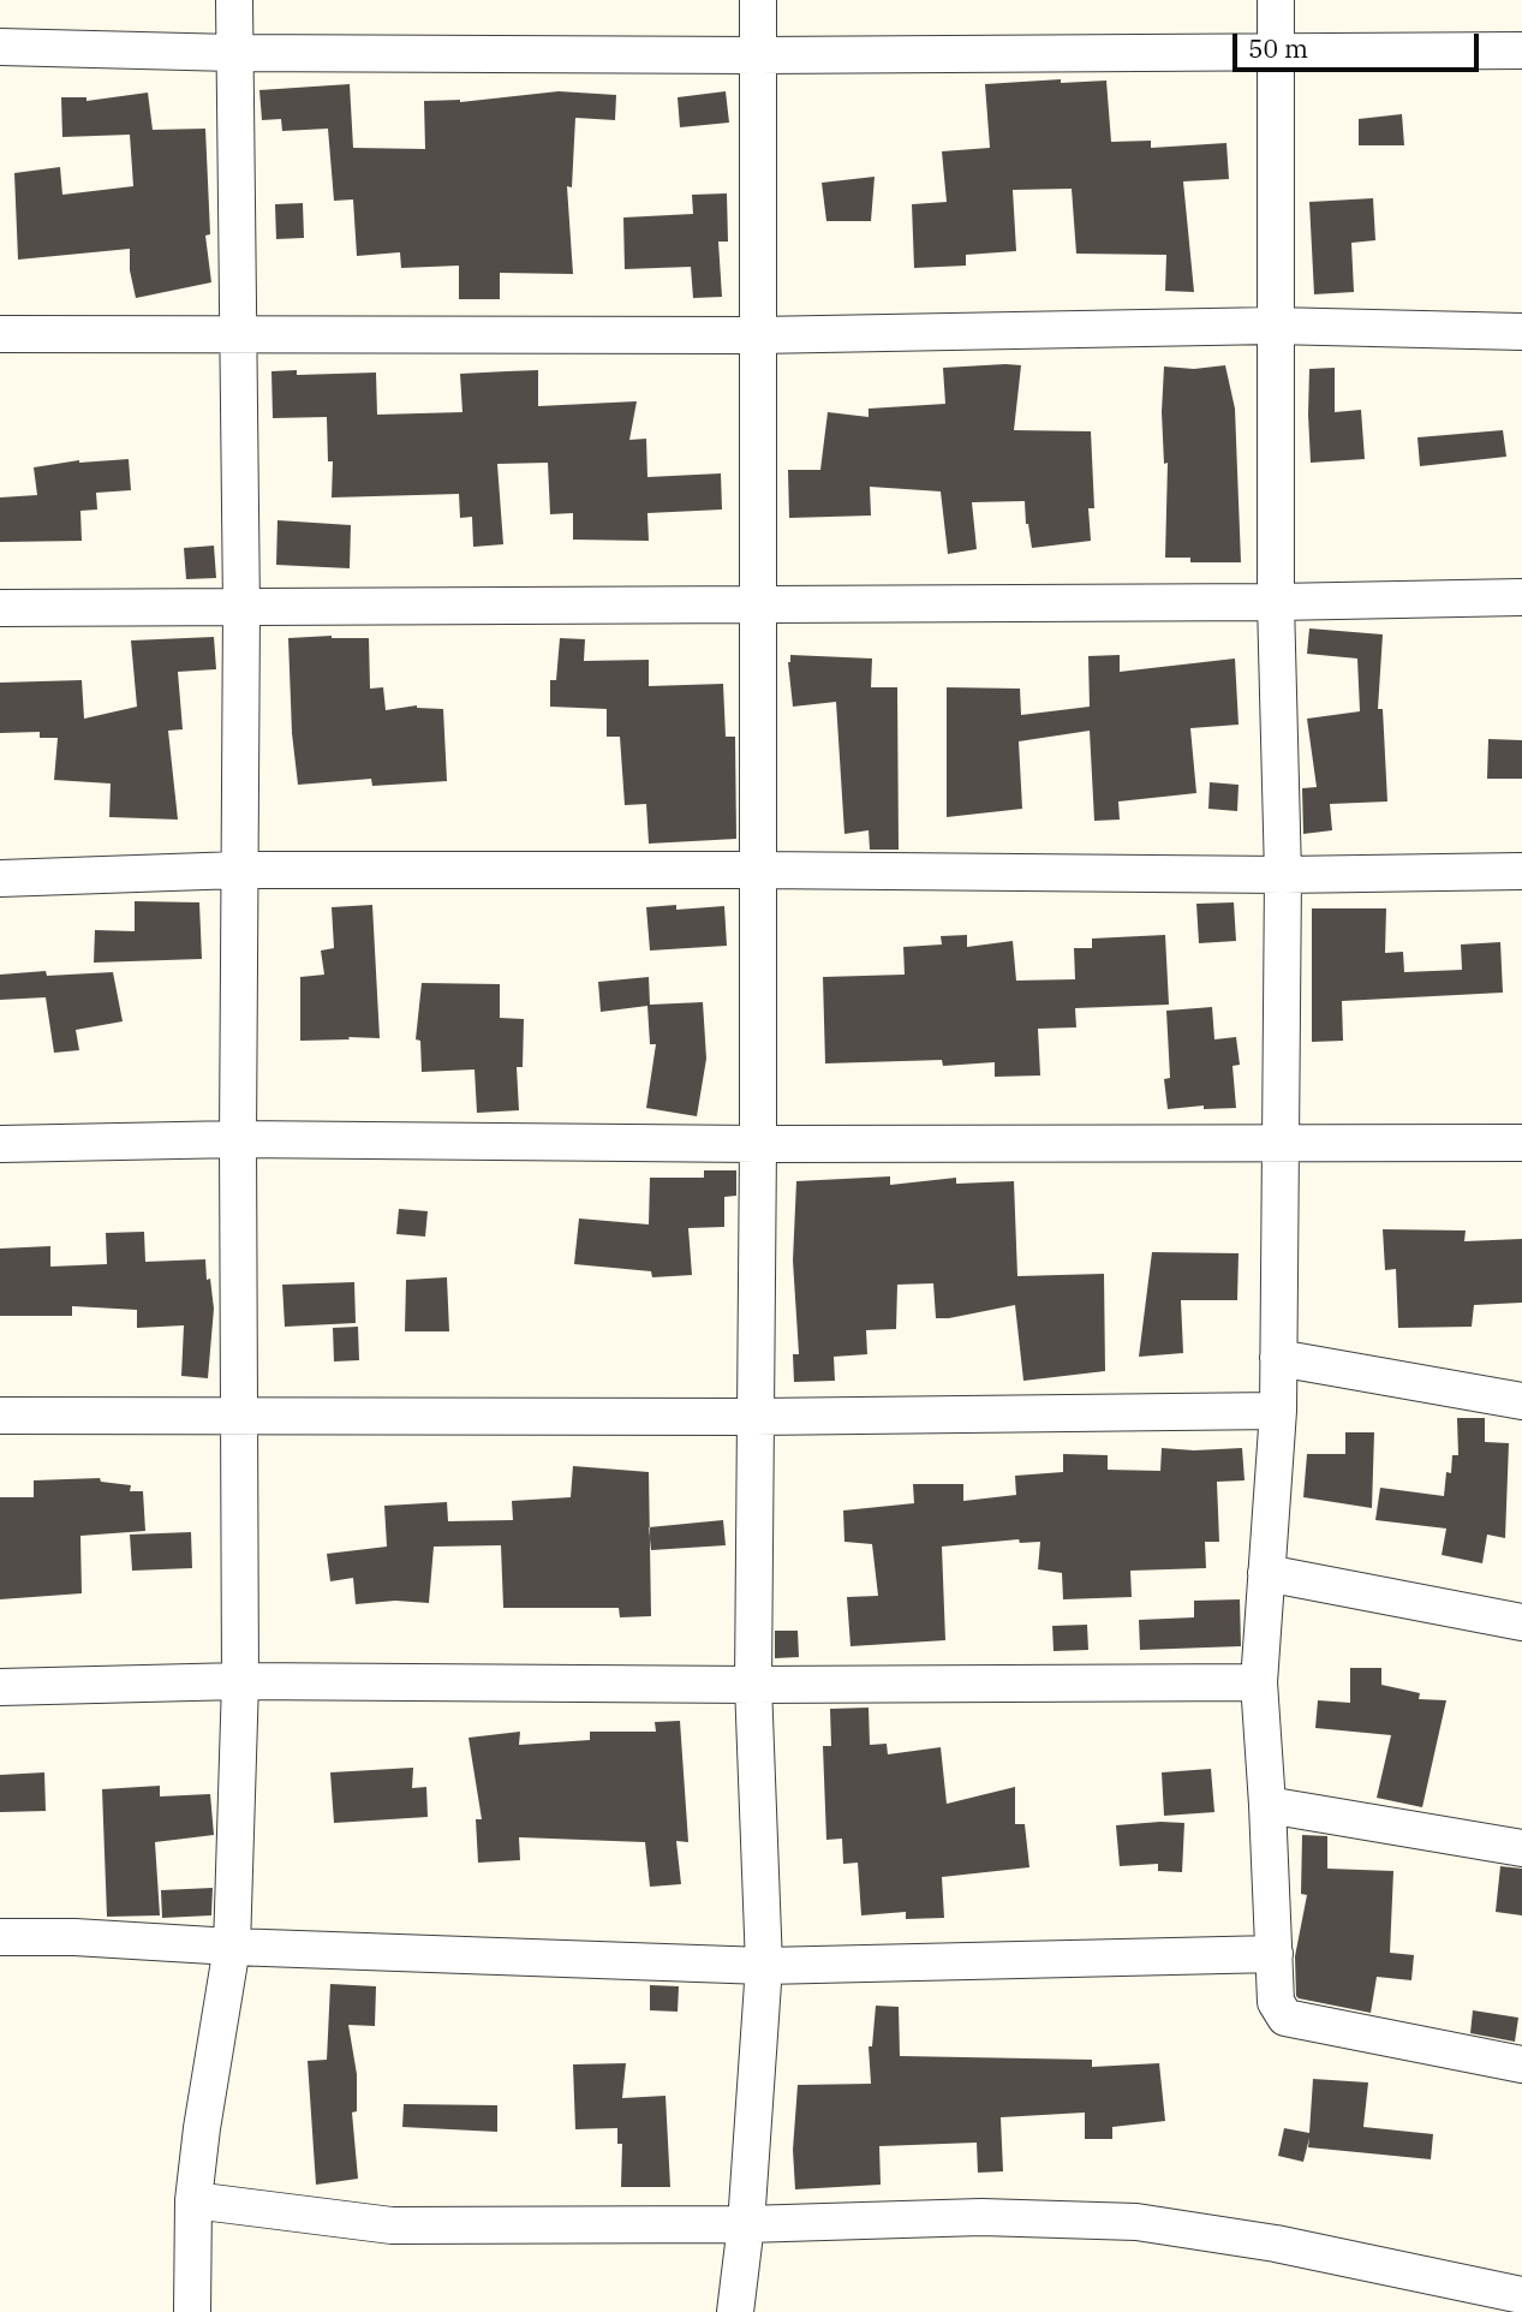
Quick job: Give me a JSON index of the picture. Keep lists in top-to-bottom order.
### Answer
{
  "scale_bar": "50 m"
}
